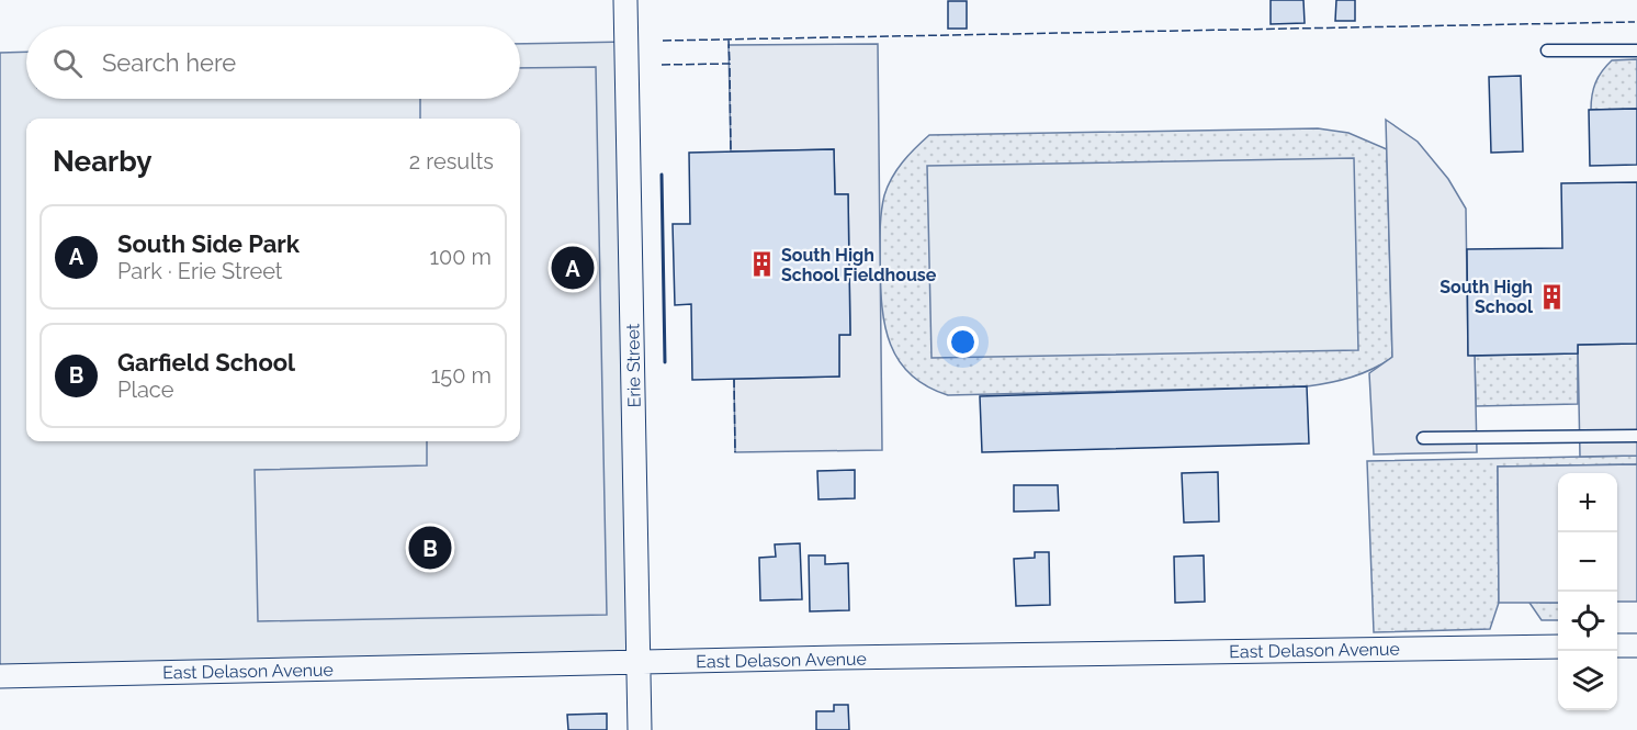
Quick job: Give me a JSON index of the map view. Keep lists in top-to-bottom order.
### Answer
{
  "streets": {
    "street": ["Erie Street", "East Delason Avenue"]
  },
  "crossings": [
    ["Erie Street", "East Delason Avenue"]
  ],
  "places": {
    "building": ["South High School Fieldhouse", "South High School"]
  },
  "page": {
    "search": "Search here",
    "heading": ["Nearby", "2 results"],
    "list": [
      {
        "mark": "A",
        "name": "South Side Park",
        "note": "Park · Erie Street",
        "value": "100 m"
      },
      {
        "mark": "B",
        "name": "Garfield School",
        "note": "Place",
        "value": "150 m"
      }
    ],
    "pins": ["A", "B"],
    "map_buttons": ["+", "−"]
  }
}
